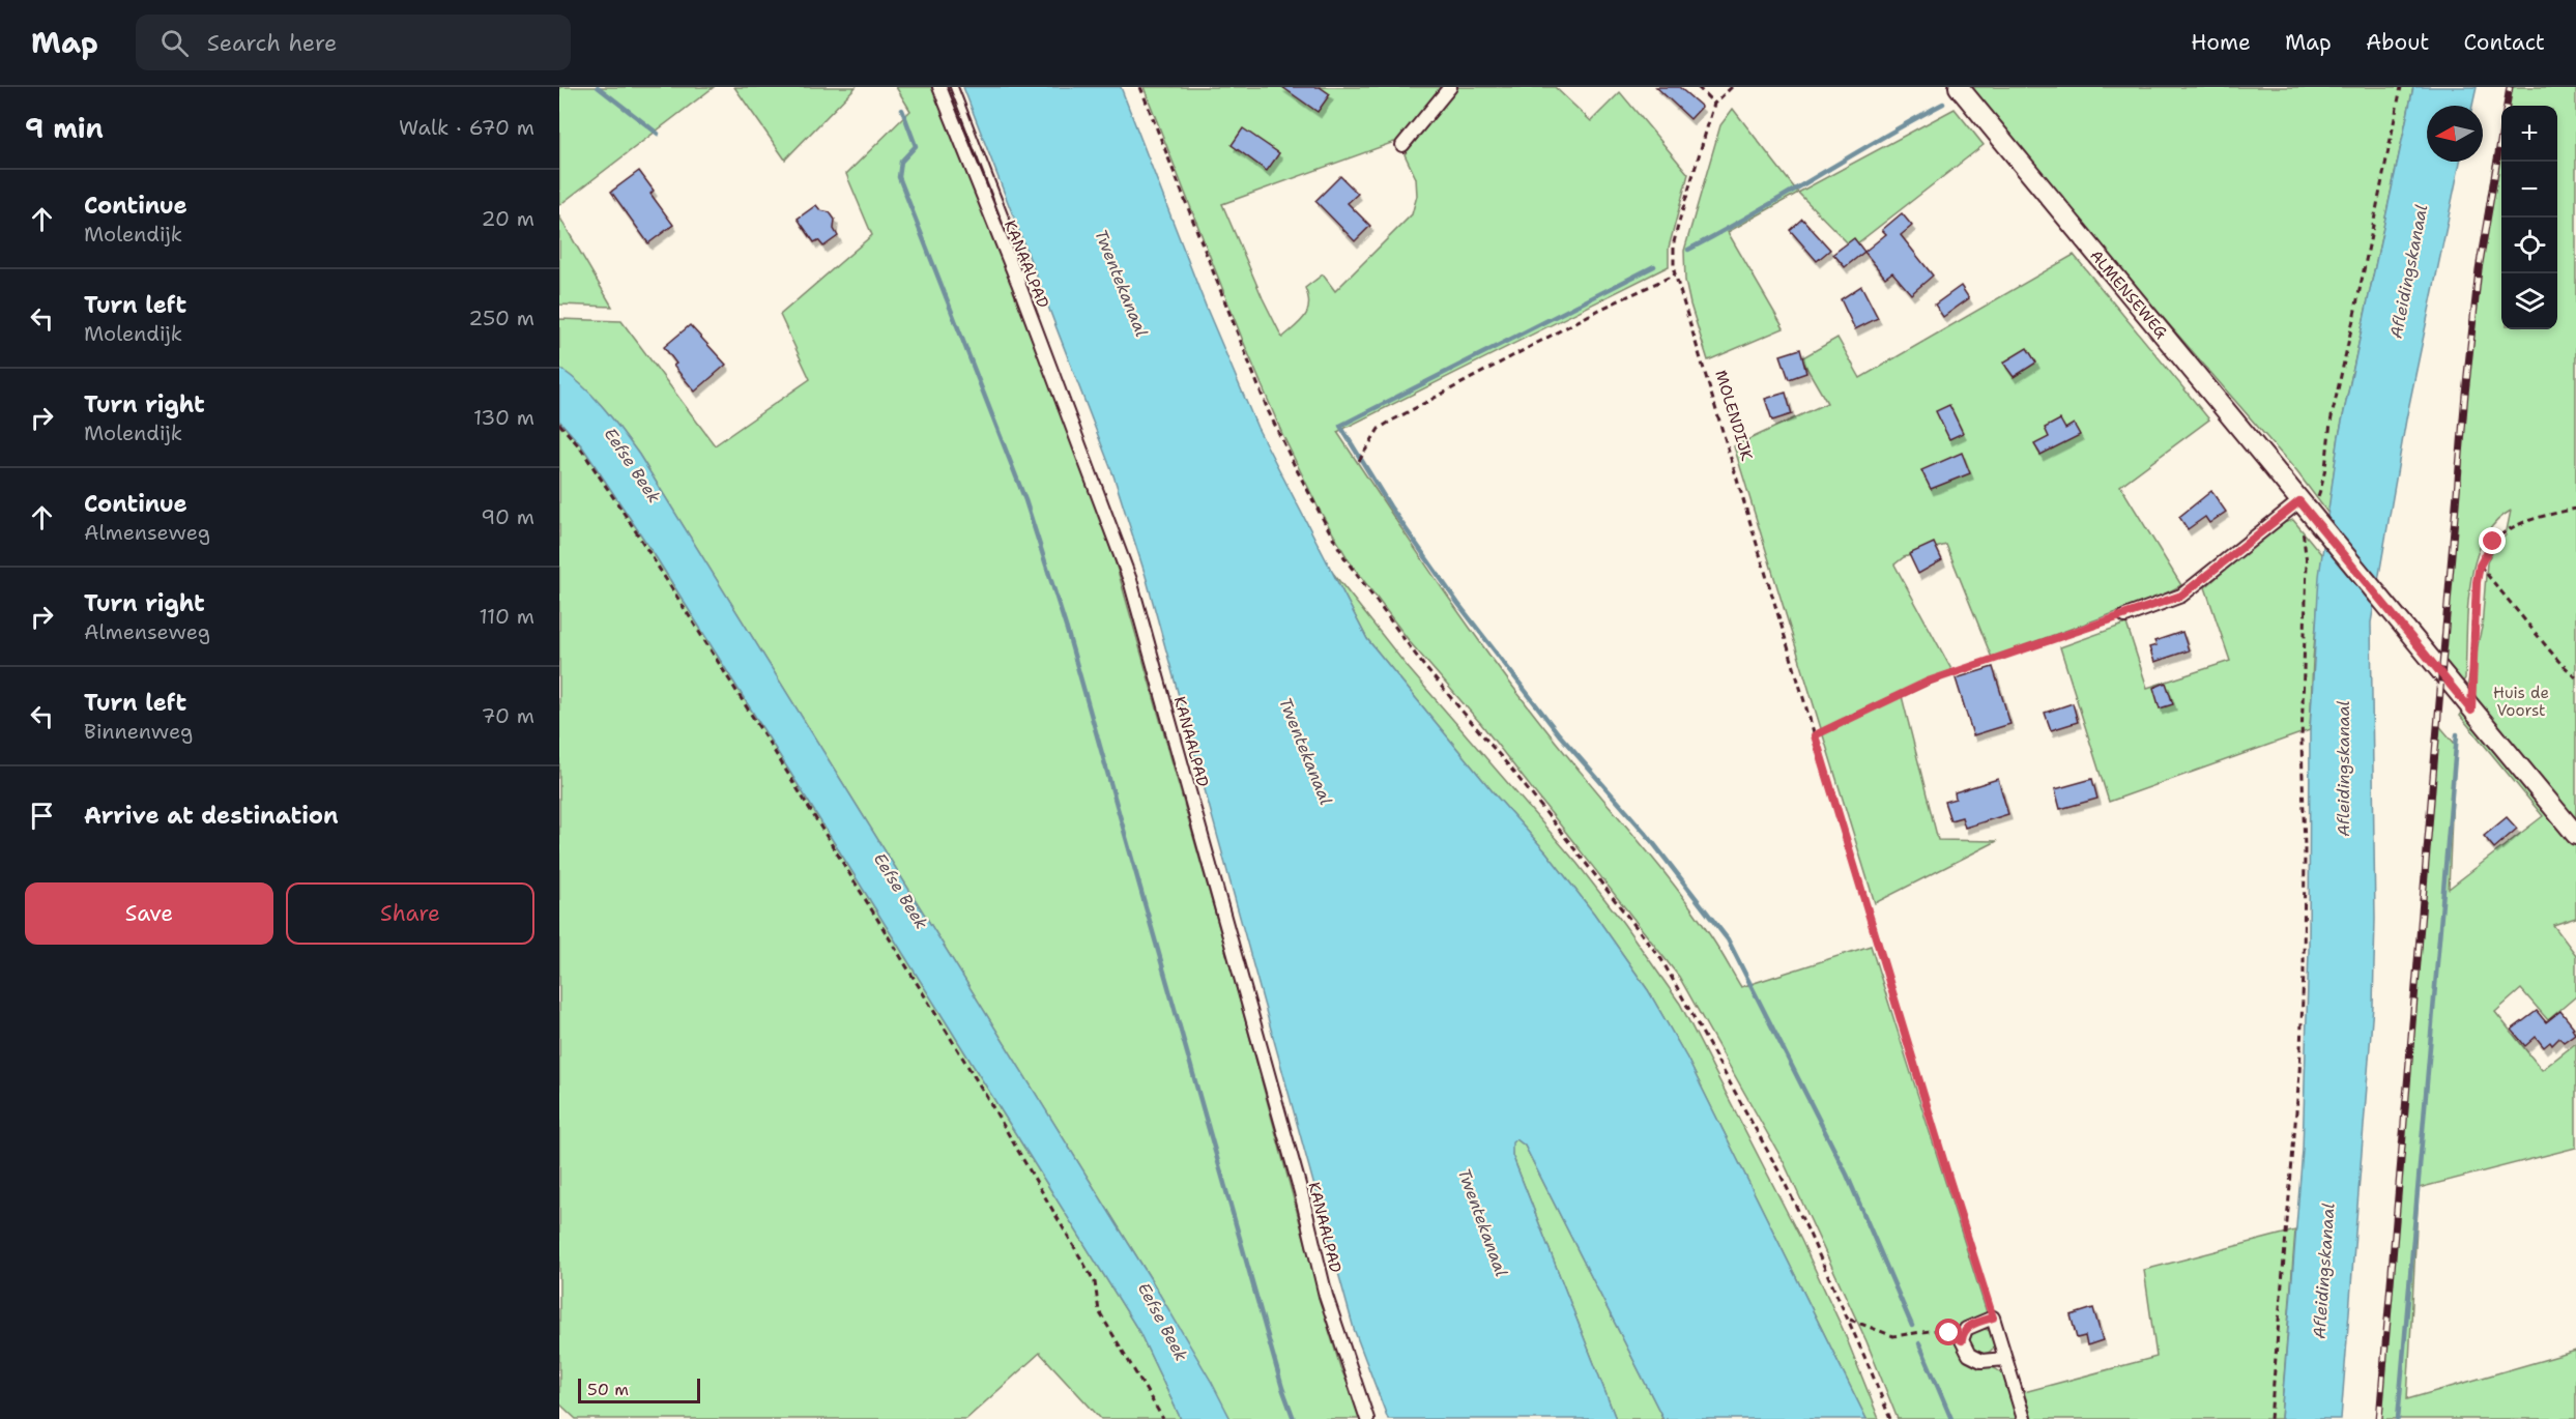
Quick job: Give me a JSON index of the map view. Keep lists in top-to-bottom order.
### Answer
{
  "streets": {
    "main road": ["ALMENSEWEG"],
    "street": ["KANAALPAD"],
    "path": ["MOLENDIJK"]
  },
  "water": ["Afleidingskanaal", "Twentekanaal", "Eefse Beek"],
  "parks": ["Huis de Voorst"],
  "scale_bar": "50 m",
  "north": "left",
  "page": {
    "header": "Map",
    "search": "Search here",
    "nav": [
      "Home",
      "Map",
      "About",
      "Contact"
    ],
    "heading": ["9 min", "Walk · 670 m"],
    "map_buttons": ["+", "−"],
    "list": [
      ["Continue", "Molendijk", "20 m"],
      ["Turn left", "Molendijk", "250 m"],
      ["Turn right", "Molendijk", "130 m"],
      ["Continue", "Almenseweg", "90 m"],
      ["Turn right", "Almenseweg", "110 m"],
      ["Turn left", "Binnenweg", "70 m"],
      "Arrive at destination"
    ],
    "buttons": ["Save", "Share"],
    "scale": "50 m"
  }
}
